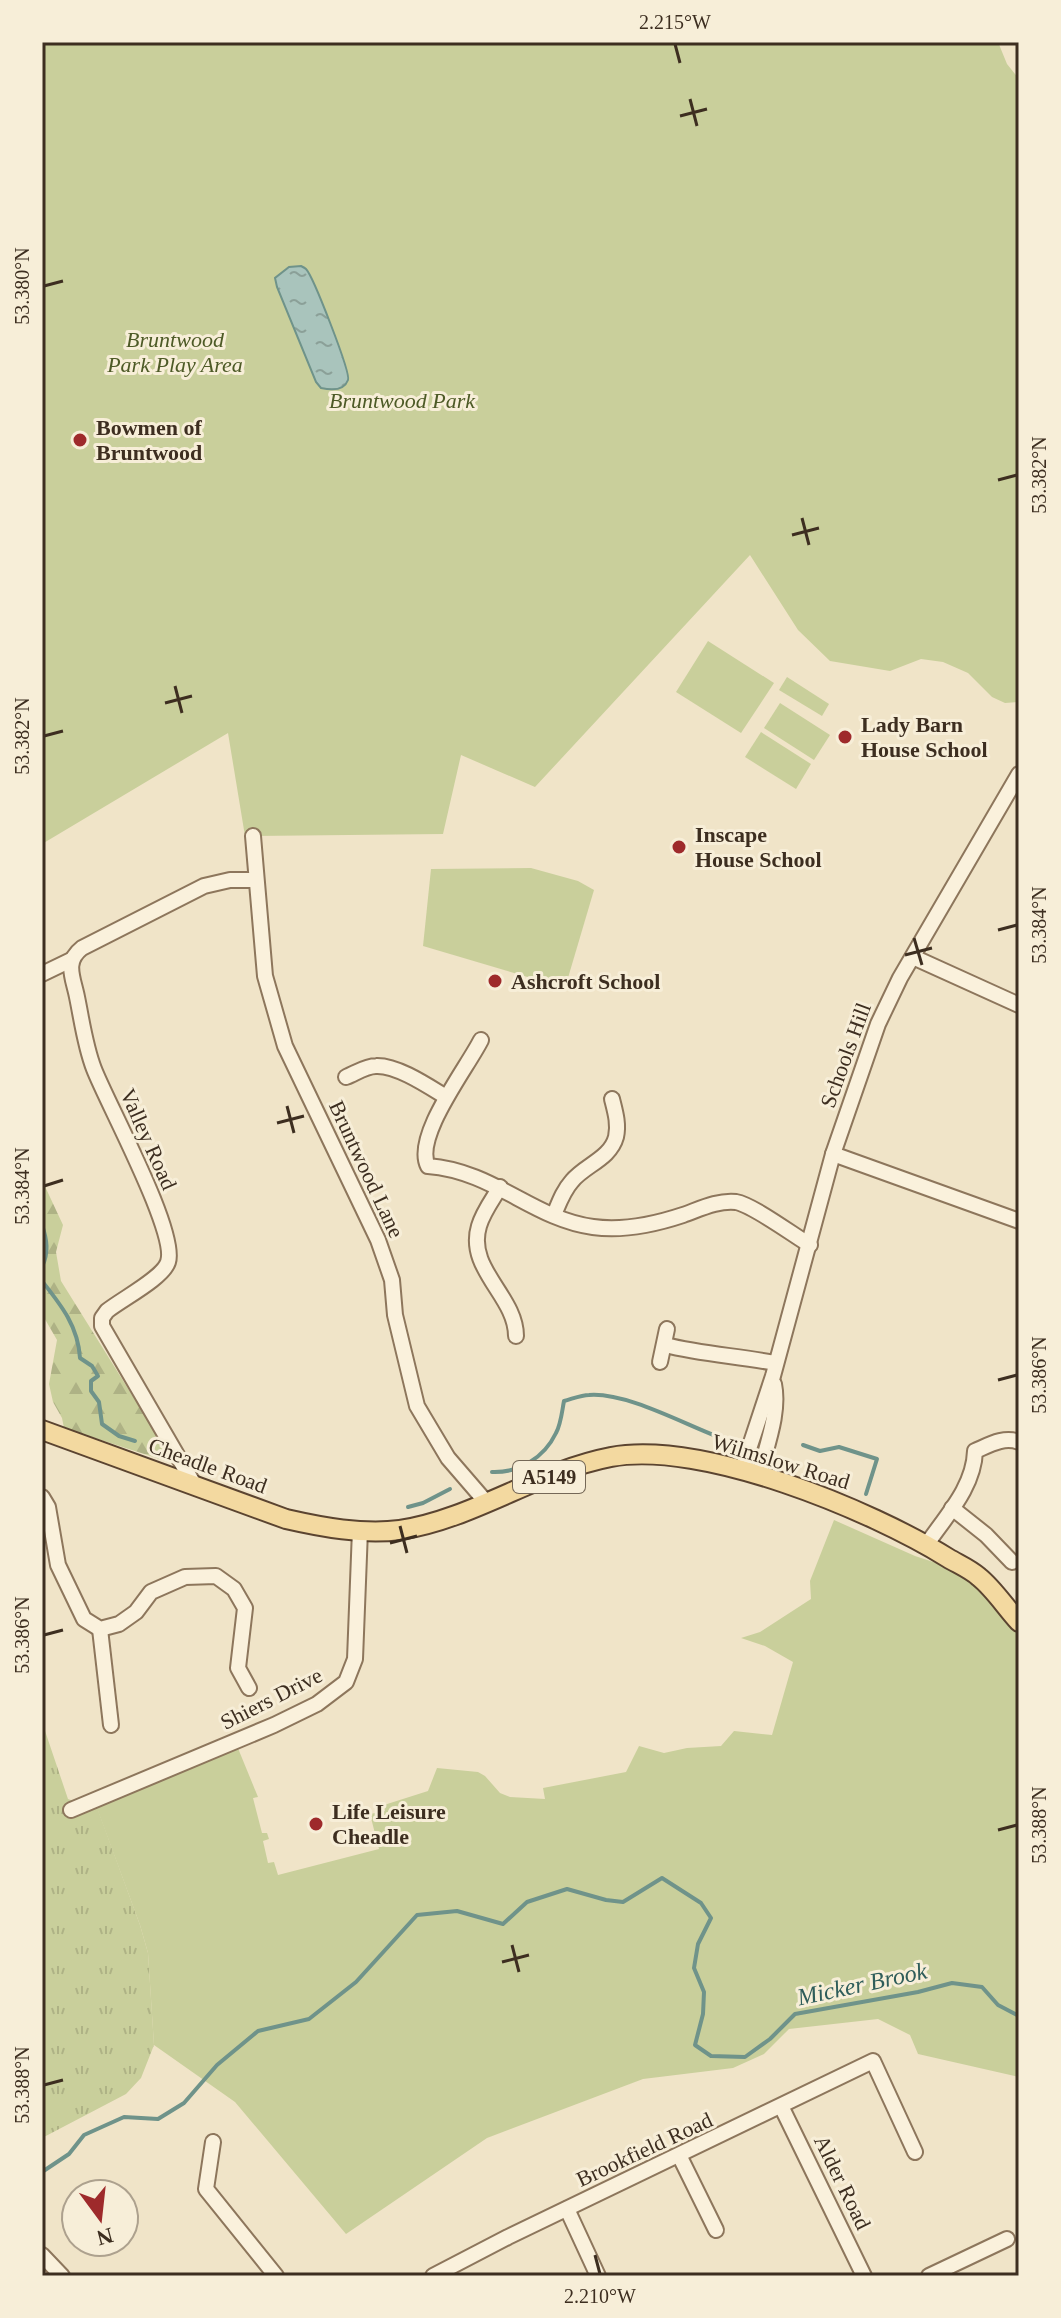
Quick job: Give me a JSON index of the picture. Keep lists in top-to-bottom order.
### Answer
{
  "streets": {
    "main road": ["Wilmslow Road", "Cheadle Road", "A5149"],
    "street": [
      "Schools Hill",
      "Valley Road",
      "Bruntwood Lane",
      "Shiers Drive",
      "Brookfield Road",
      "Alder Road"
    ]
  },
  "crossings": [
    ["Schools Hill", "Wilmslow Road"],
    ["Valley Road", "Cheadle Road"],
    ["Bruntwood Lane", "Wilmslow Road"],
    ["Wilmslow Road", "Cheadle Road"],
    ["Wilmslow Road", "Shiers Drive"],
    ["Cheadle Road", "Shiers Drive"],
    ["Brookfield Road", "Alder Road"]
  ],
  "water": ["Micker Brook"],
  "parks": ["Bruntwood Park Play Area", "Bruntwood Park"],
  "places": [
    "Bowmen of Bruntwood",
    "Lady Barn House School",
    "Inscape House School",
    "Ashcroft School",
    "Life Leisure Cheadle"
  ],
  "north": "bottom",
  "coordinates": [
    "2.215°W",
    "53.380°N",
    "53.382°N",
    "53.384°N",
    "53.386°N",
    "53.388°N",
    "2.210°W"
  ]
}
